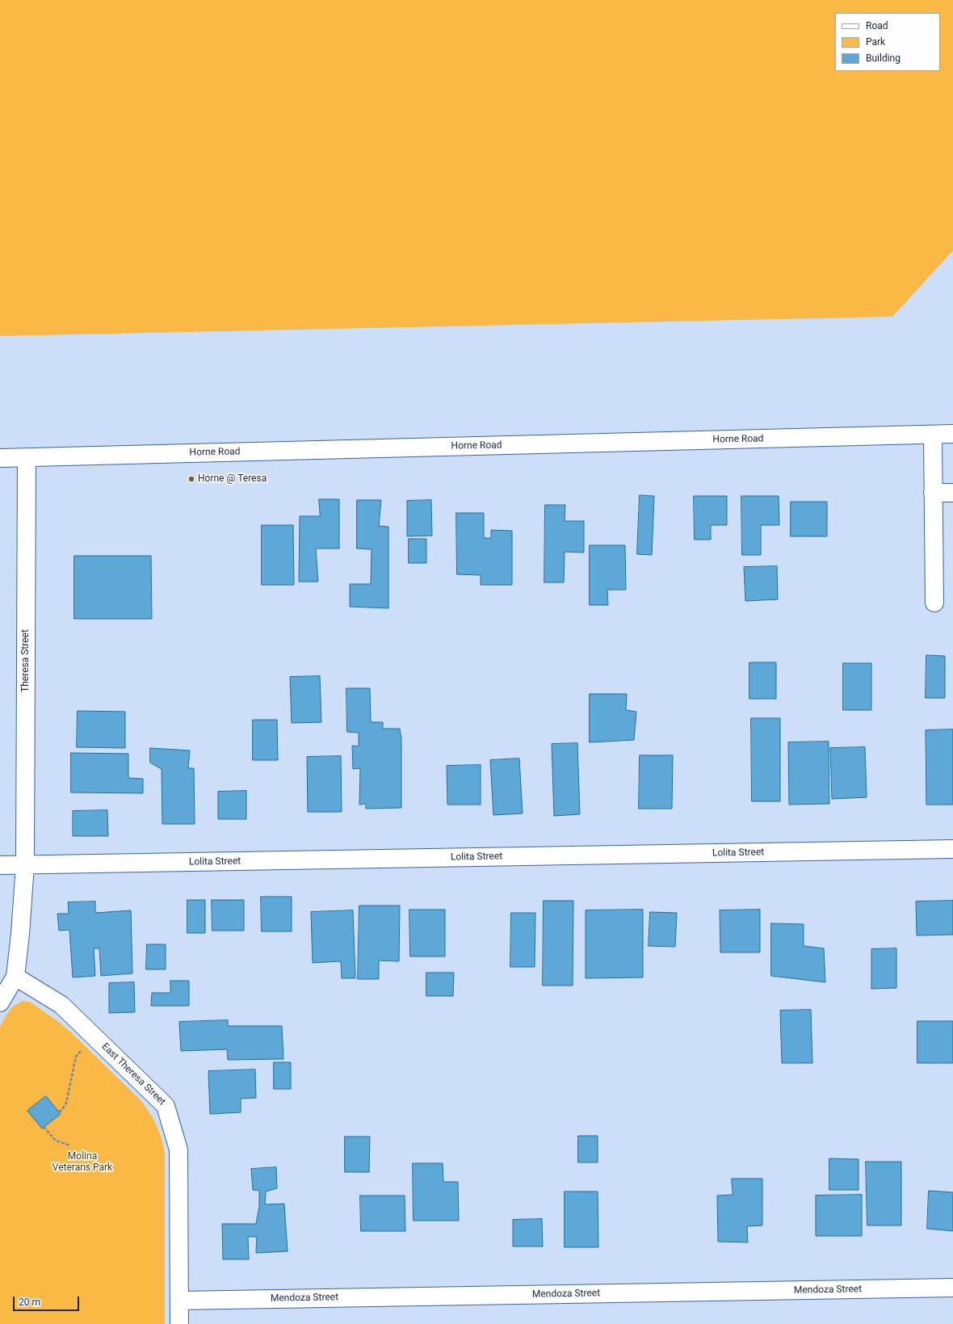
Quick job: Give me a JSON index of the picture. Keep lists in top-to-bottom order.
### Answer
{
  "streets": {
    "street": [
      "Horne Road",
      "Theresa Street",
      "Lolita Street",
      "East Theresa Street",
      "Mendoza Street"
    ]
  },
  "crossings": [
    ["Horne Road", "Theresa Street"],
    ["Theresa Street", "Lolita Street"],
    ["East Theresa Street", "Mendoza Street"]
  ],
  "parks": ["Molina Veterans Park"],
  "places": ["Horne @ Teresa"],
  "legend": ["Road", "Park", "Building"],
  "scale_bar": "20 m"
}
